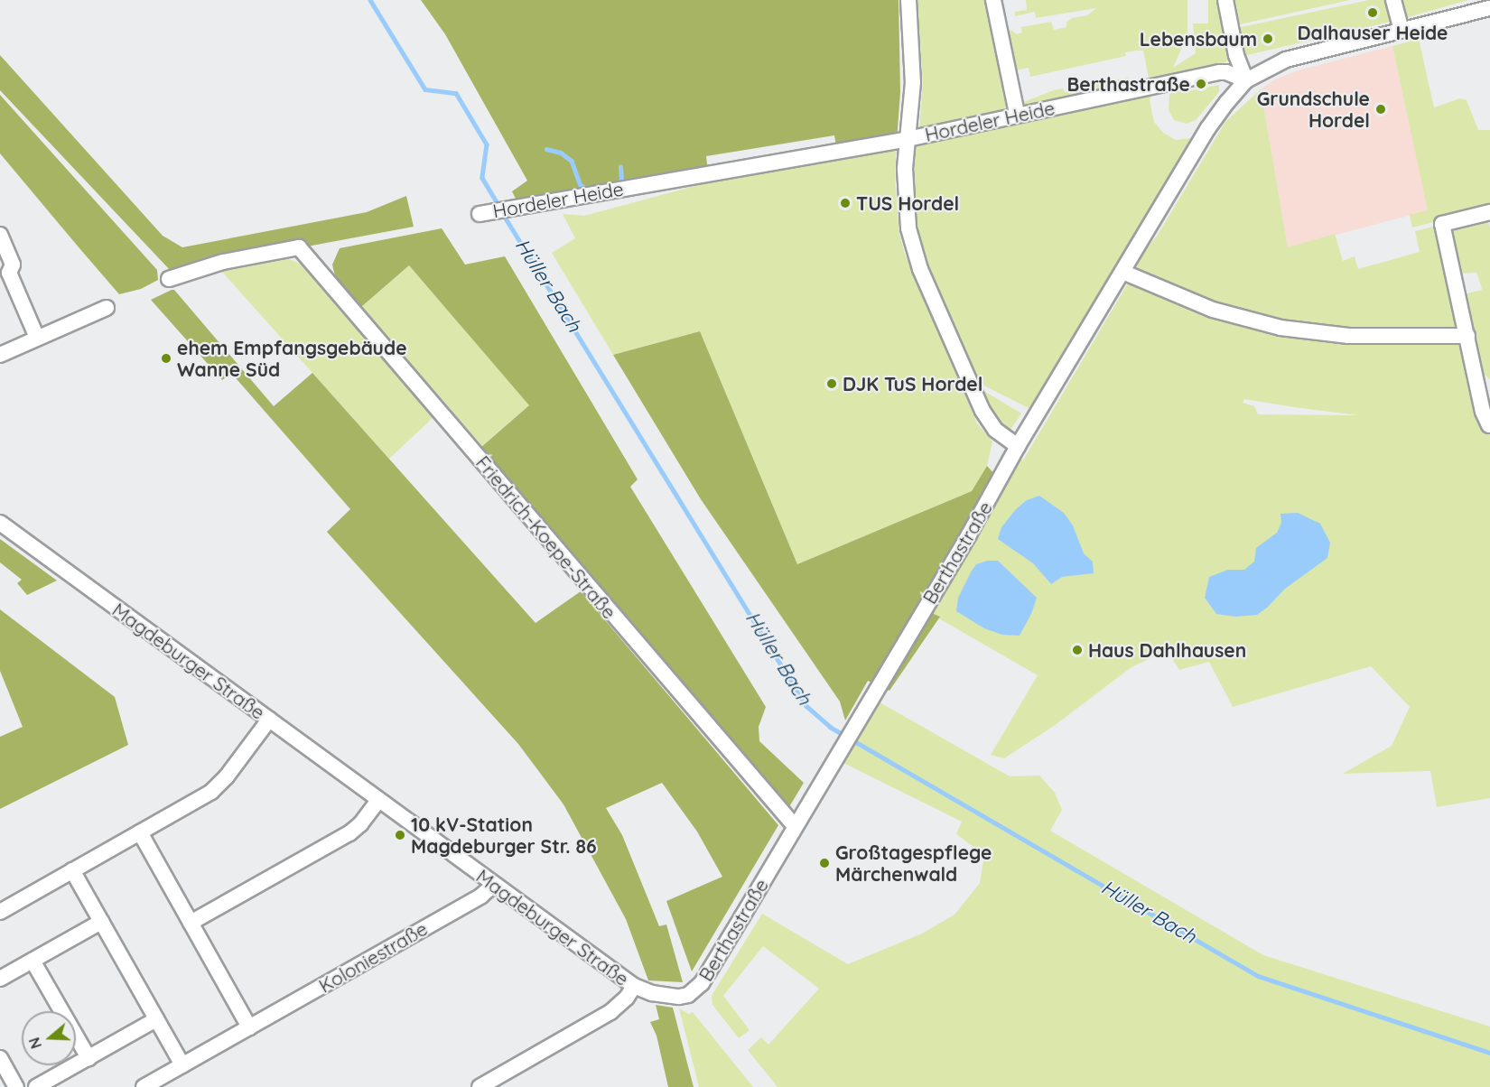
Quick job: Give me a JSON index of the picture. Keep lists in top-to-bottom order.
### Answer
{
  "streets": {
    "street": [
      "Hordeler Heide",
      "Friedrich-Koepe-Straße",
      "Berthastraße",
      "Magdeburger Straße",
      "Koloniestraße"
    ]
  },
  "crossings": [
    ["Hordeler Heide", "Berthastraße"],
    ["Friedrich-Koepe-Straße", "Berthastraße"],
    ["Berthastraße", "Magdeburger Straße"],
    ["Magdeburger Straße", "Koloniestraße"]
  ],
  "water": ["Hüller Bach"],
  "places": [
    "Dalhauser Heide",
    "Lebensbaum",
    "Berthastraße",
    "Grundschule Hordel",
    "TUS Hordel",
    "ehem Empfangsgebäude Wanne Süd",
    "DJK TuS Hordel",
    "Haus Dahlhausen",
    "10 kV-Station Magdeburger Str. 86",
    "Großtagespflege Märchenwald"
  ],
  "north": "left"
}
